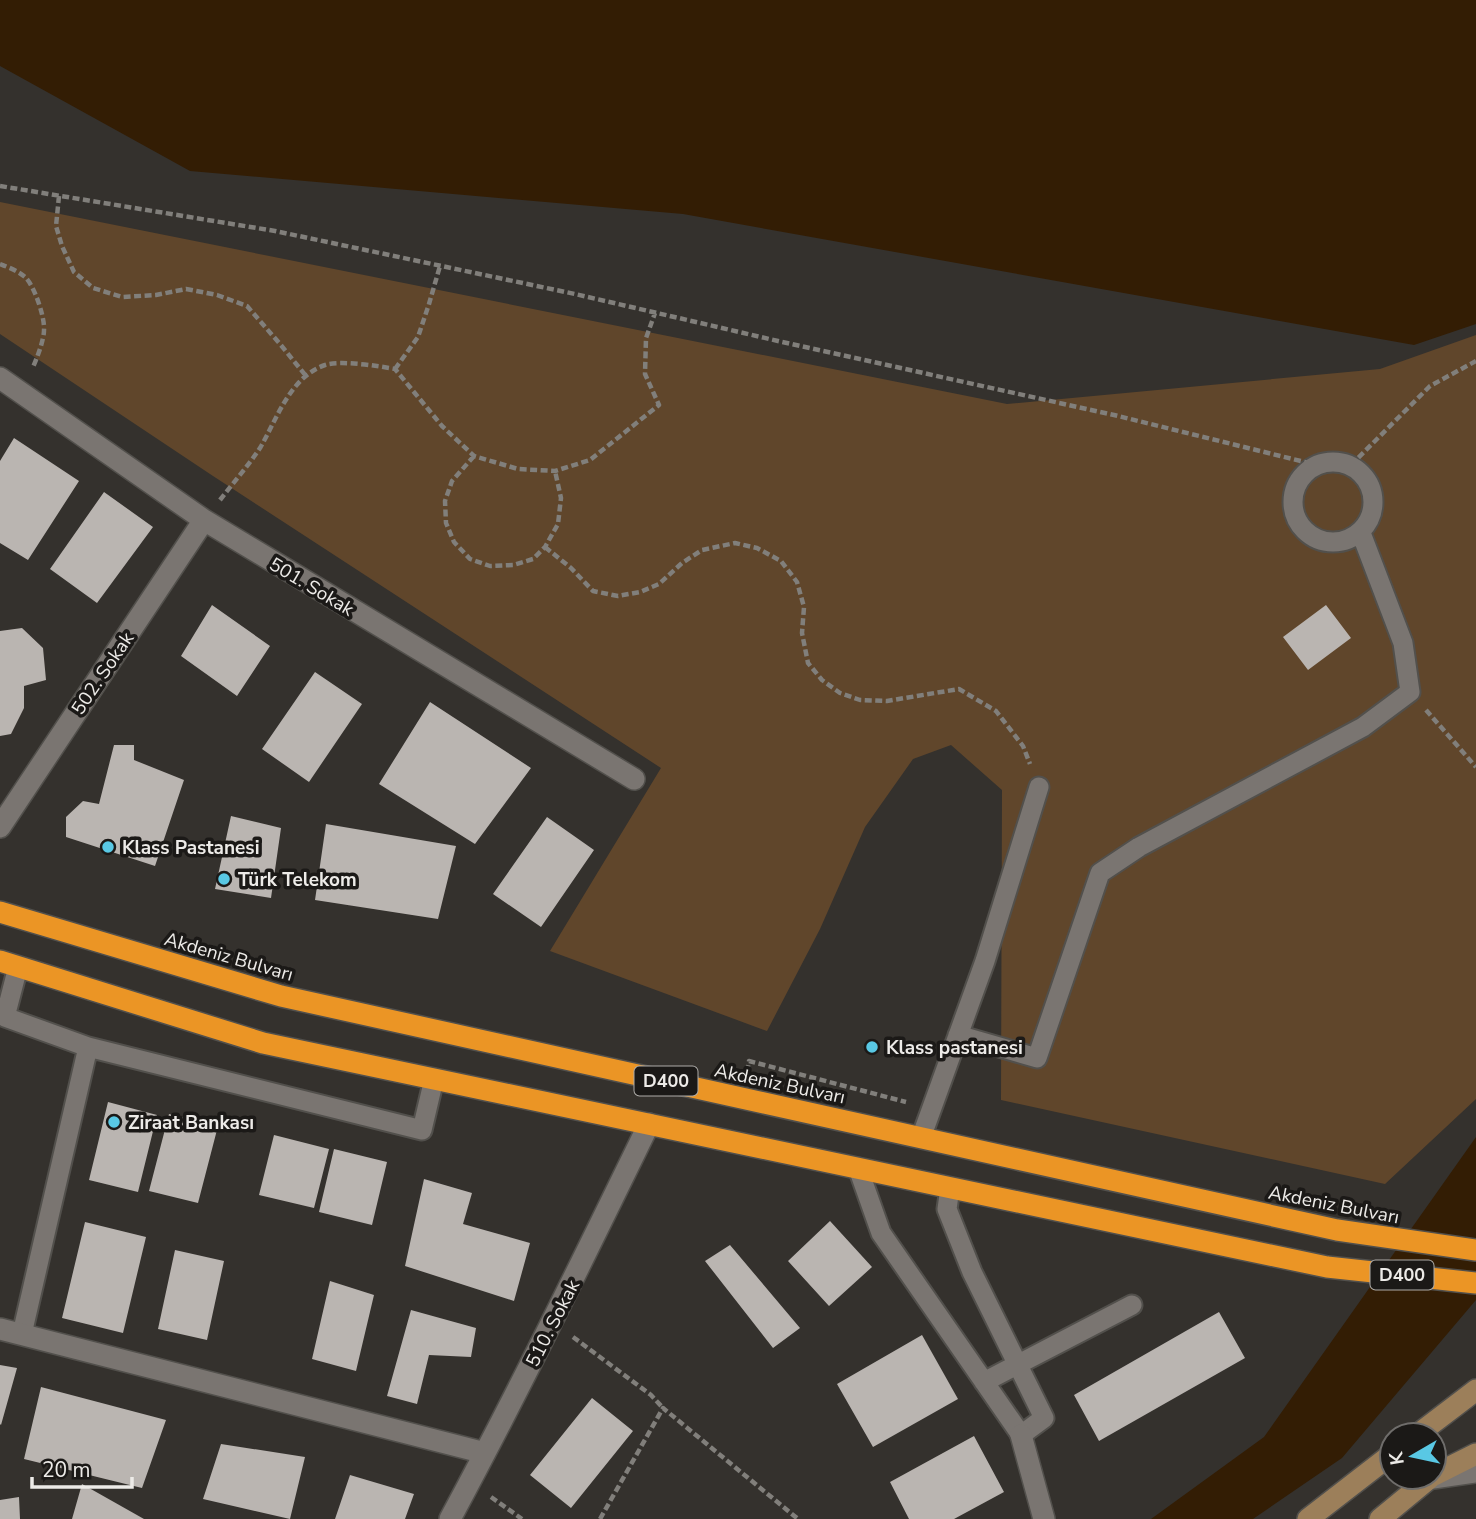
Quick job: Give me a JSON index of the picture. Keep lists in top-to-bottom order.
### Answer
{
  "streets": {
    "highway": ["Akdeniz Bulvarı", "D400"],
    "street": ["501. Sokak", "502. Sokak", "510. Sokak"]
  },
  "crossings": [
    ["501. Sokak", "502. Sokak"],
    ["D400", "510. Sokak"]
  ],
  "places": [
    "Klass Pastanesi",
    "Türk Telekom",
    "Klass pastanesi",
    "Ziraat Bankası"
  ],
  "scale_bar": "20 m",
  "north": "left"
}
